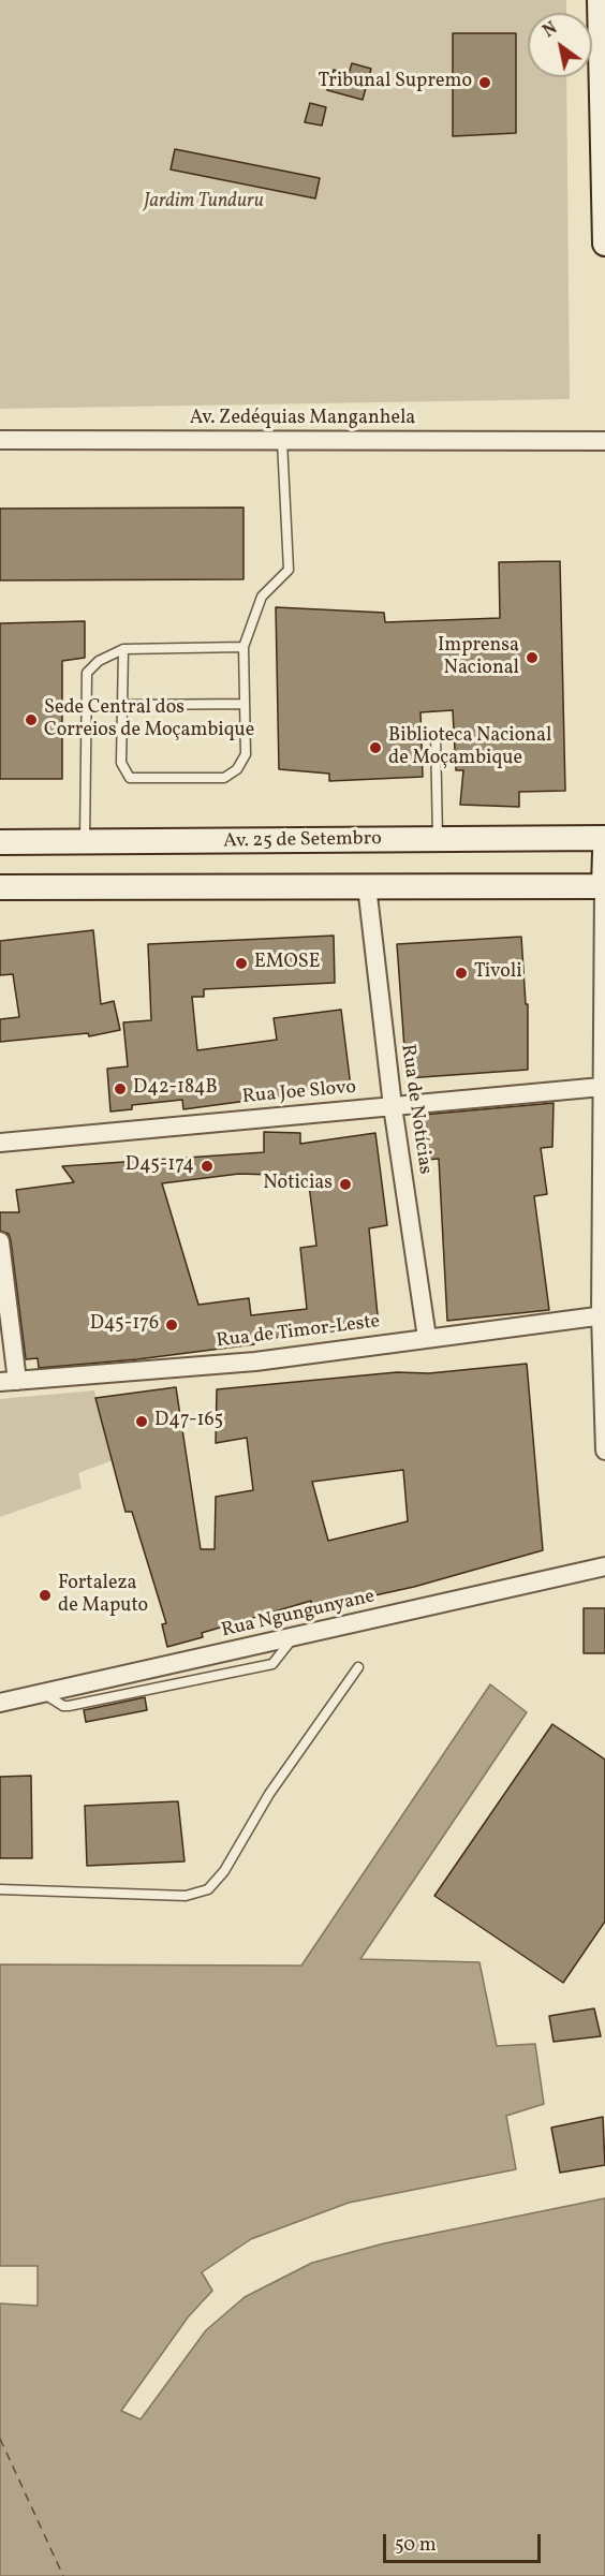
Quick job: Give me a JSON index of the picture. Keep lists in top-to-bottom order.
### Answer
{
  "streets": {
    "main road": ["Av. 25 de Setembro"],
    "street": [
      "Av. Zedéquias Manganhela",
      "Rua Joe Slovo",
      "Rua de Notícias",
      "Rua de Timor-Leste",
      "Rua Ngungunyane"
    ]
  },
  "crossings": [
    ["Rua Joe Slovo", "Rua de Notícias"],
    ["Rua de Notícias", "Rua de Timor-Leste"]
  ],
  "parks": ["Jardim Tunduru"],
  "places": [
    "Tribunal Supremo",
    "Imprensa Nacional",
    "Sede Central dos Correios de Moçambique",
    "Biblioteca Nacional de Moçambique",
    "EMOSE",
    "Tivoli",
    "D42-184B",
    "D45-174",
    "Noticias",
    "D45-176",
    "D47-165",
    "Fortaleza de Maputo"
  ],
  "scale_bar": "50 m",
  "north": "top left"
}
